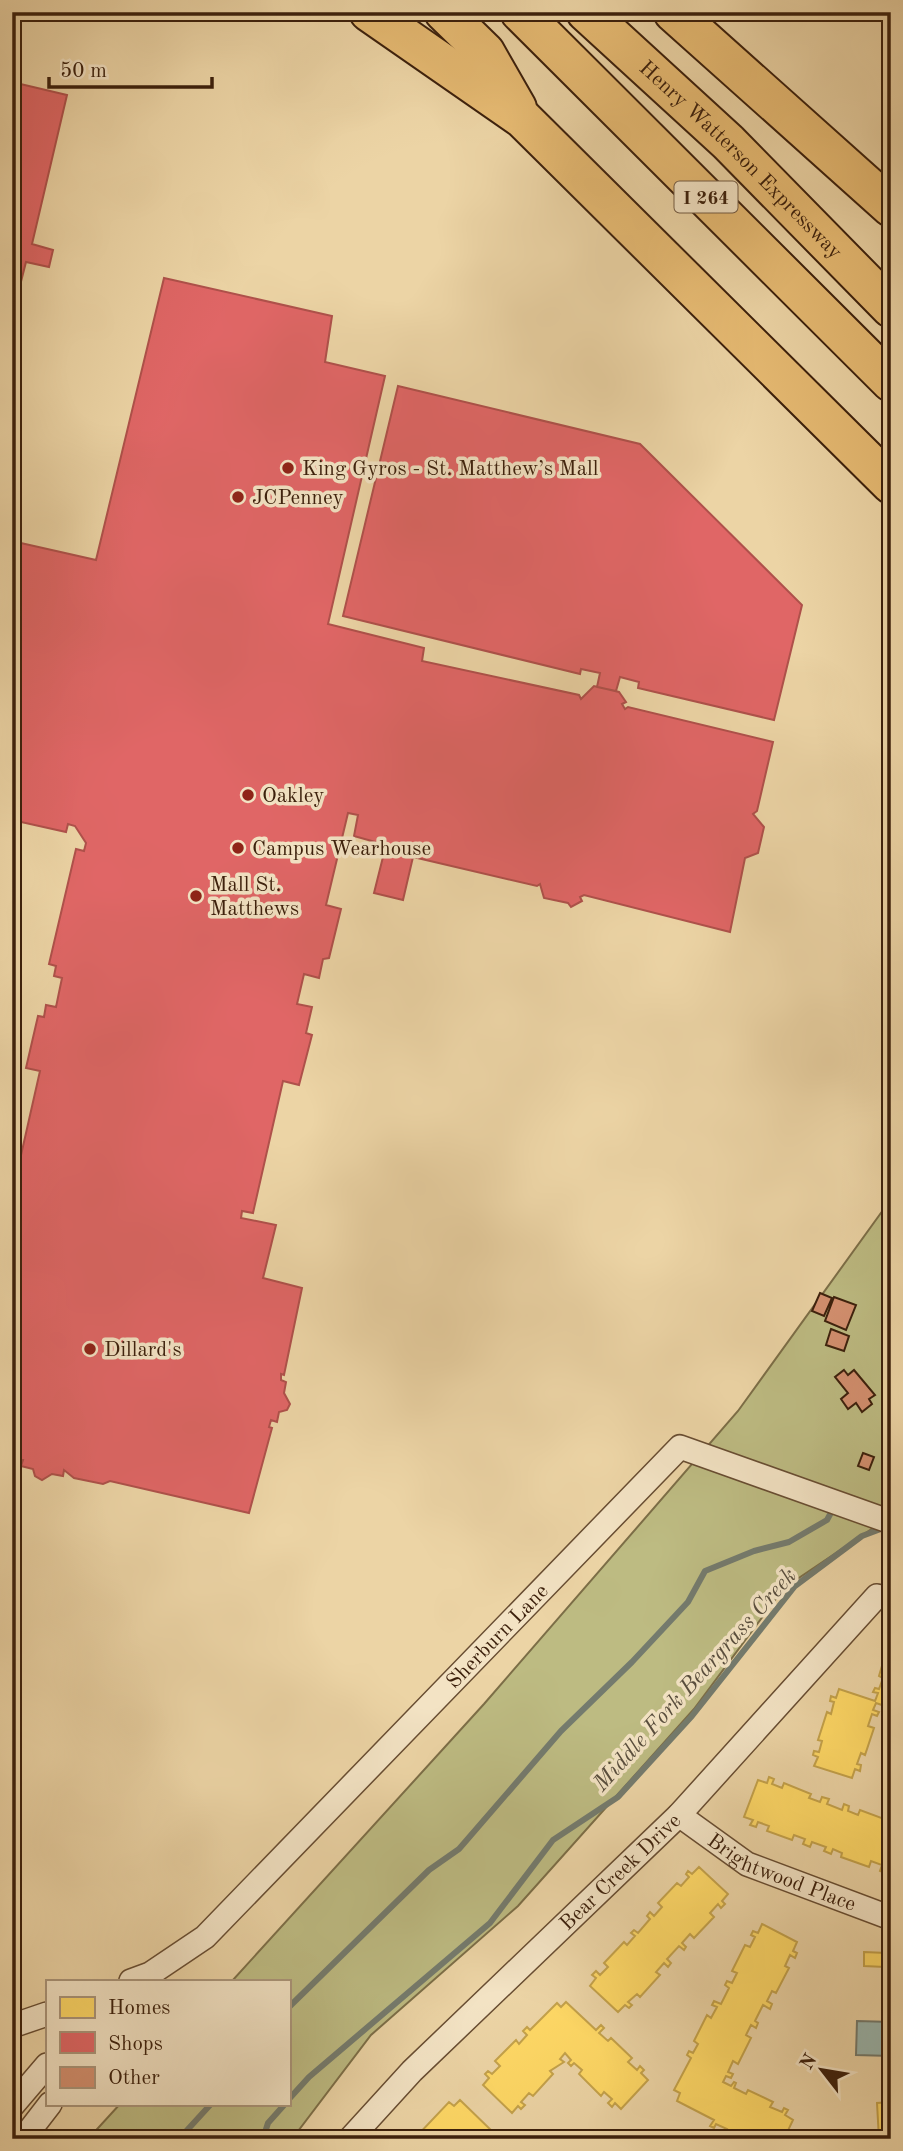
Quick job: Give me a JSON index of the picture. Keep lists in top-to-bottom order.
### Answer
{
  "streets": {
    "highway": ["Henry Watterson Expressway", "I 264"],
    "street": ["Sherburn Lane", "Brightwood Place", "Bear Creek Drive"]
  },
  "crossings": [
    ["Brightwood Place", "Bear Creek Drive"]
  ],
  "water": ["Middle Fork Beargrass Creek"],
  "places": [
    "King Gyros - St. Matthew’s Mall",
    "JCPenney",
    "Oakley",
    "Campus Wearhouse",
    "Mall St. Matthews",
    "Dillard's"
  ],
  "legend": ["Homes", "Shops", "Other"],
  "scale_bar": "50 m",
  "north": "top left"
}
